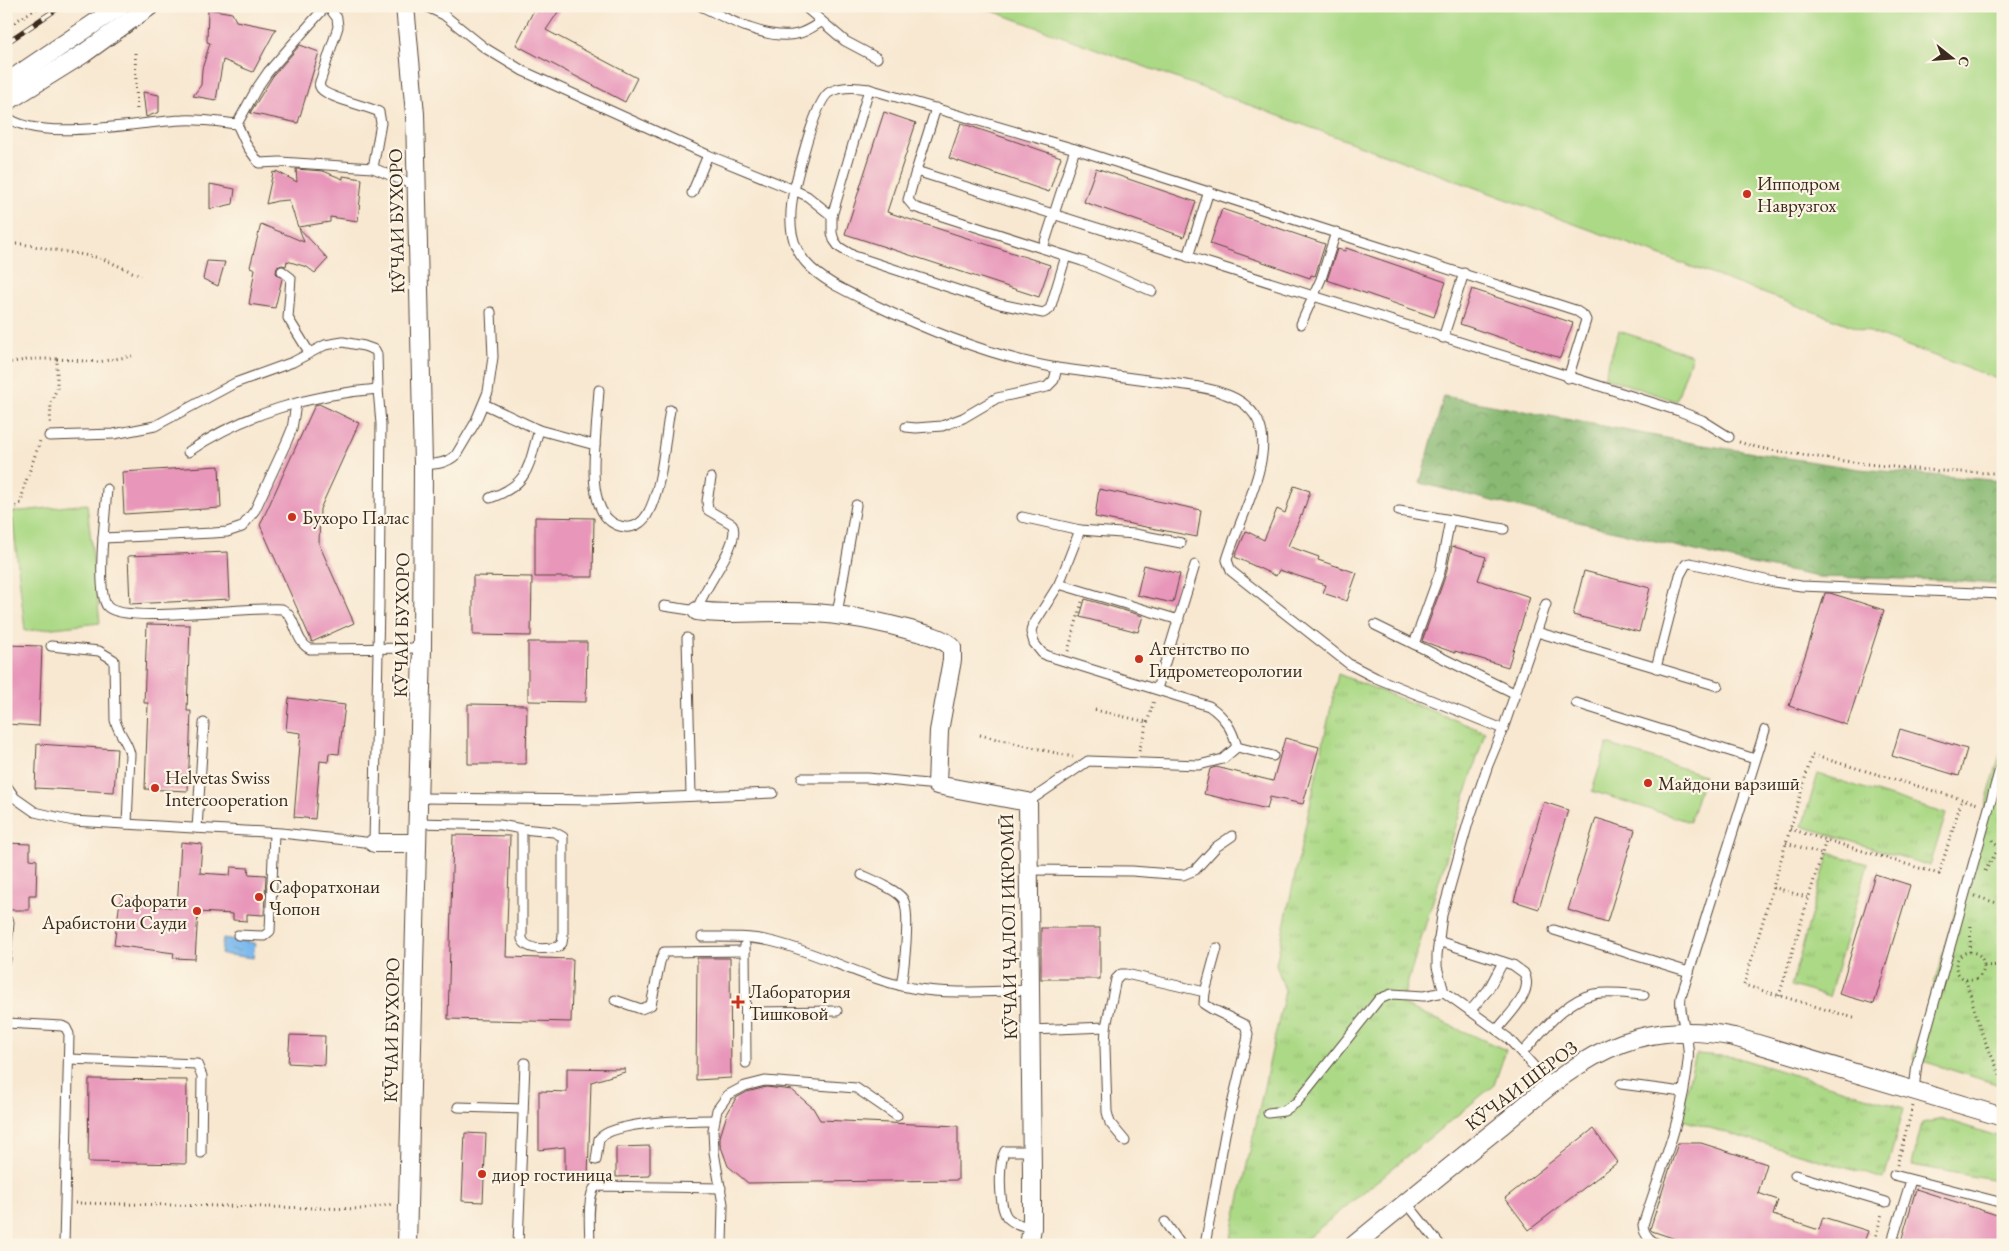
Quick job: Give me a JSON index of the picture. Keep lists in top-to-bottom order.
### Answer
{
  "streets": {
    "street": ["КӮЧАИ БУХОРО", "КӮЧАИ ҶАЛОЛ ИКРОМӢ", "КӮЧАИ ШЕРОЗ"]
  },
  "places": {
    "other": [
      "Ипподром Наврузгох",
      "Бухоро Палас",
      "Агентство по Гидрометеорологии",
      "Майдони варзишӣ",
      "Helvetas Swiss Intercooperation",
      "Сафоратхонаи Чопон",
      "Сафорати Арабистони Сауди",
      "диор гостиница"
    ],
    "health": ["Лаборатория Тишковой"]
  },
  "north": "right"
}
